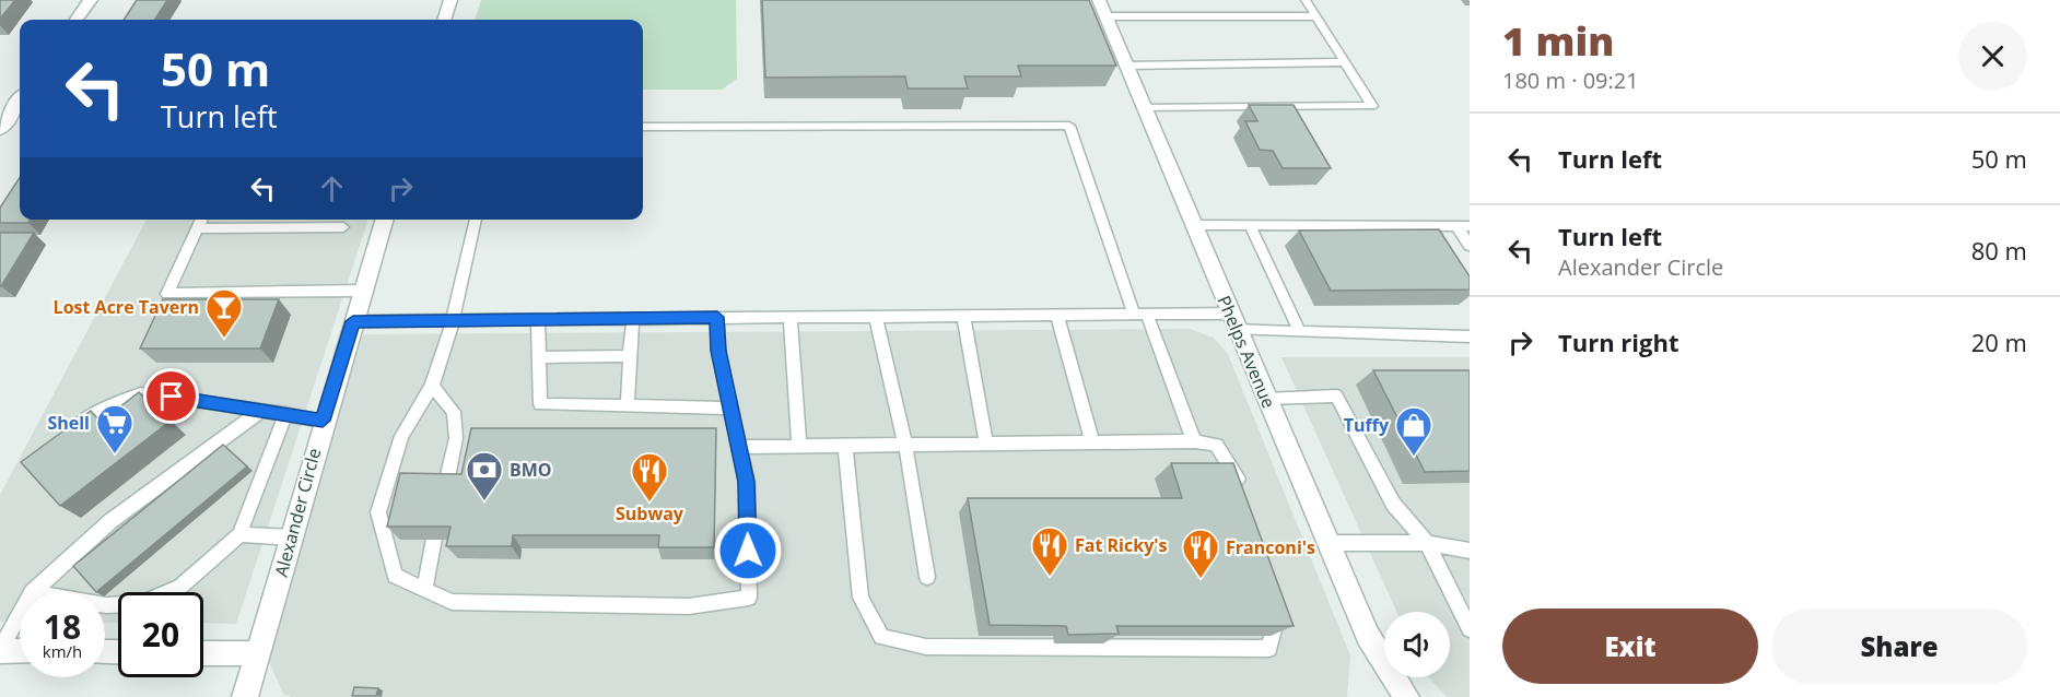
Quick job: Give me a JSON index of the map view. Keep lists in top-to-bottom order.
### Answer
{
  "streets": {
    "street": ["Phelps Avenue", "Alexander Circle"]
  },
  "places": {
    "bar": ["Lost Acre Tavern"],
    "supermarket": ["Shell"],
    "shop": ["Tuffy"],
    "bank": ["BMO"],
    "restaurant": ["Subway", "Fat Ricky's", "Franconi's"]
  },
  "page": {
    "heading": ["1 min", "180 m · 09:21"],
    "turn": ["50 m", "Turn left"],
    "list": [
      {
        "name": "Turn left",
        "value": "50 m"
      },
      {
        "name": "Turn left",
        "note": "Alexander Circle",
        "value": "80 m"
      },
      {
        "name": "Turn right",
        "value": "20 m"
      }
    ],
    "speed": "18 km/h",
    "limit": "20",
    "buttons": ["Exit", "Share"]
  }
}
